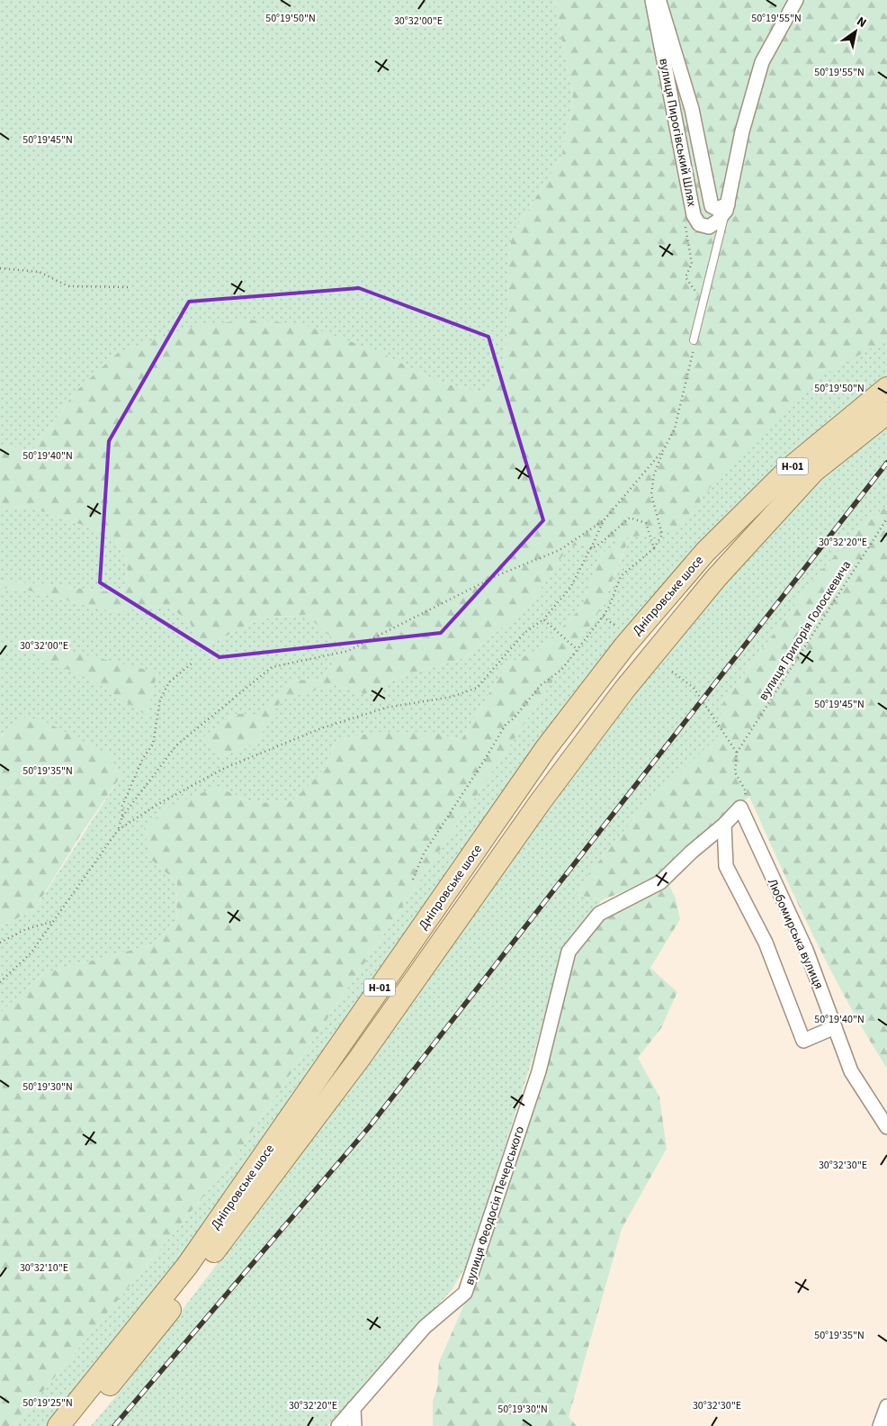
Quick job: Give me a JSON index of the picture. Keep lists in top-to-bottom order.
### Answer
{
  "streets": {
    "main road": ["Н-01", "Дніпровське шосе"],
    "street": ["вулиця Пирогівський Шлях", "Любомирська вулиця", "вулиця Феодосія Печерського"],
    "path": ["вулиця Григорія Голоскевича"]
  },
  "north": "top right",
  "coordinates": [
    "50°19'50\"N",
    "50°19'55\"N",
    "30°32'00\"E",
    "50°19'45\"N",
    "50°19'40\"N",
    "30°32'20\"E",
    "50°19'35\"N",
    "50°19'30\"N",
    "30°32'30\"E",
    "30°32'10\"E",
    "50°19'25\"N"
  ]
}
